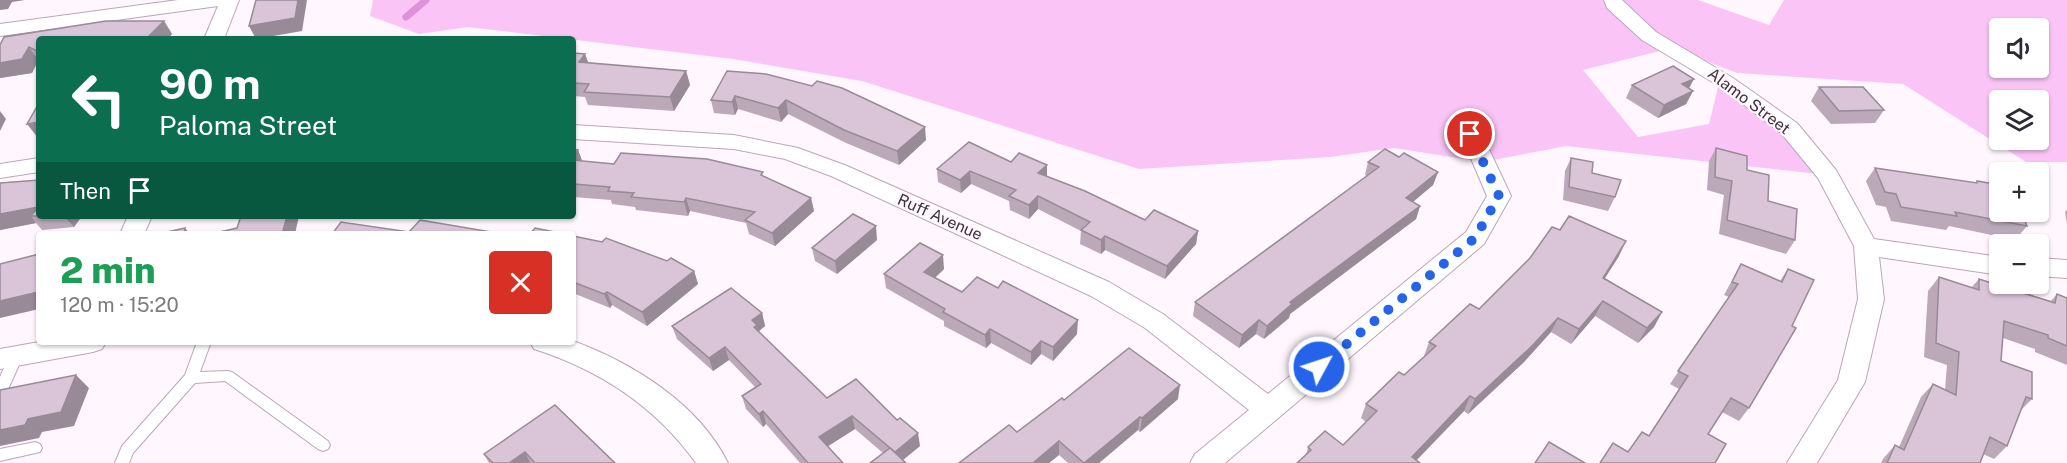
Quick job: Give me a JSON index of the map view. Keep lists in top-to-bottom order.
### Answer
{
  "streets": {
    "street": ["Alamo Street", "Ruff Avenue"]
  },
  "page": {
    "map_buttons": ["+", "−"],
    "turn": ["90 m", "Paloma Street"],
    "then": "Then",
    "heading": ["2 min", "120 m · 15:20"]
  }
}
